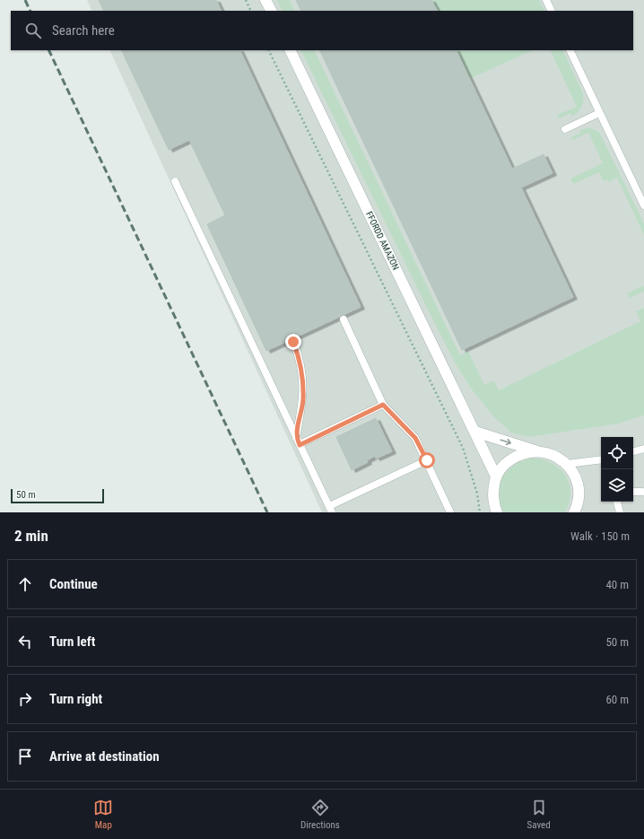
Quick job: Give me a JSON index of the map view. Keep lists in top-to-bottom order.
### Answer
{
  "streets": {
    "street": ["FFORDD AMAZON"]
  },
  "scale_bar": "50 m",
  "page": {
    "search": "Search here",
    "scale": "50 m",
    "heading": ["2 min", "Walk · 150 m"],
    "list": [
      ["Continue", "40 m"],
      ["Turn left", "50 m"],
      ["Turn right", "60 m"],
      "Arrive at destination"
    ],
    "nav": ["Map", "Directions", "Saved"]
  }
}
